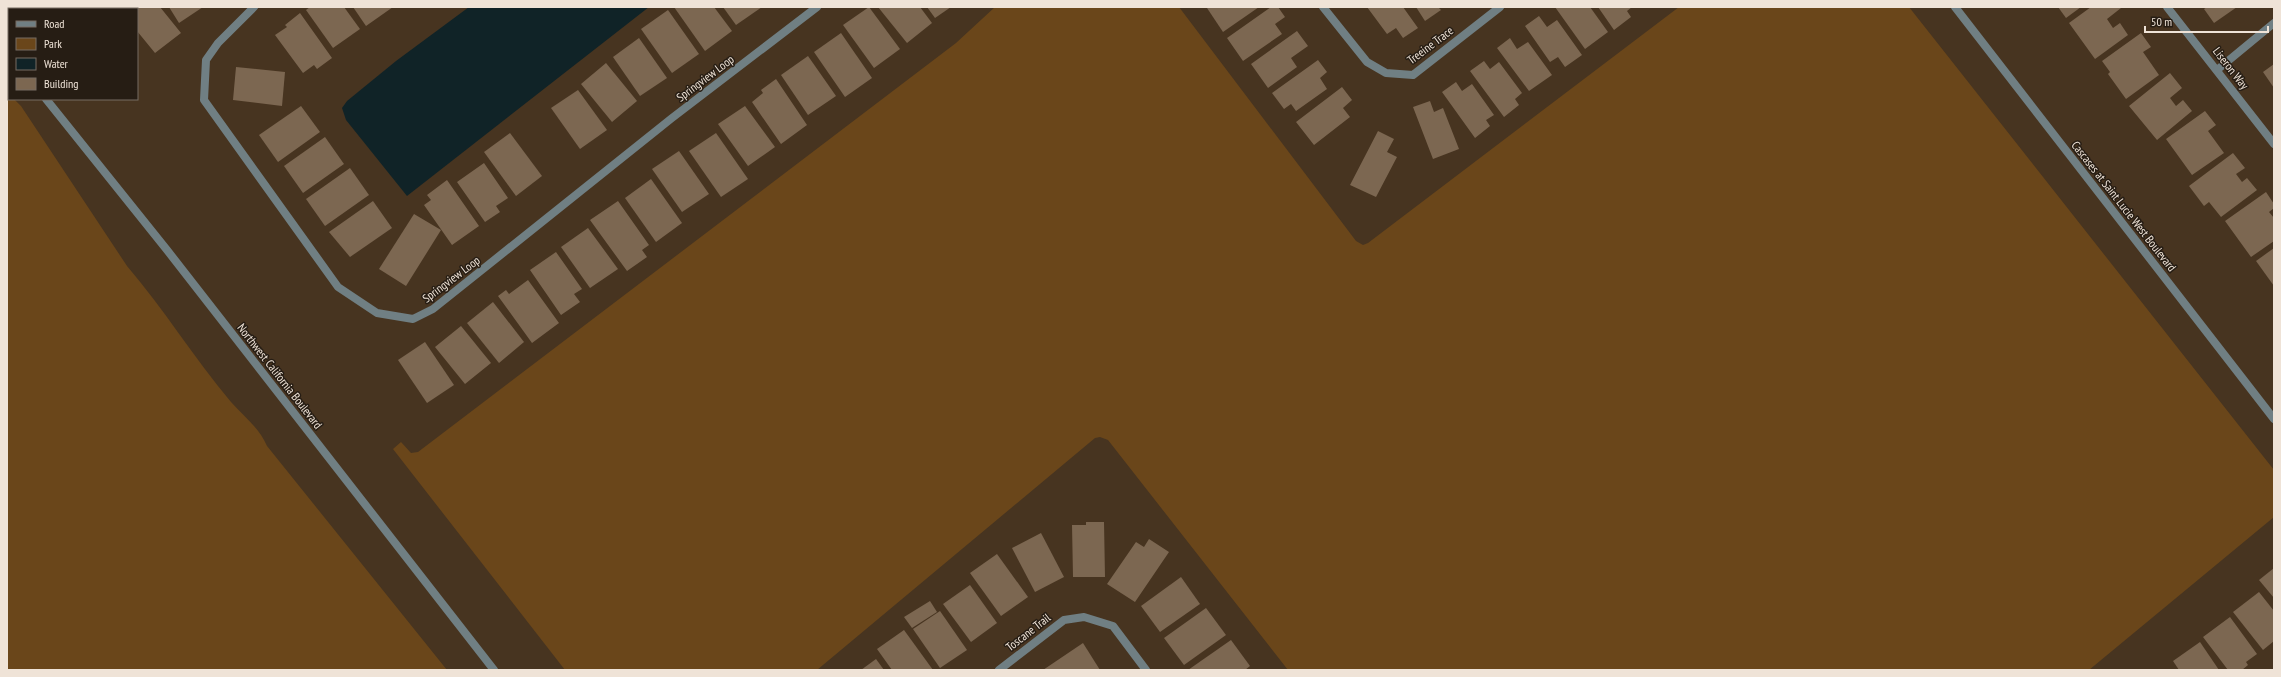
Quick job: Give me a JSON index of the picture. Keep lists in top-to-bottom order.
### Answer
{
  "streets": {
    "street": [
      "Treeine Trace",
      "Liseron Way",
      "Springview Loop",
      "Cascases at Saint Lucie West Boulevard",
      "Northwest California Boulevard",
      "Toscane Trail"
    ]
  },
  "legend": [
    "Road",
    "Park",
    "Water",
    "Building"
  ],
  "scale_bar": "50 m"
}
